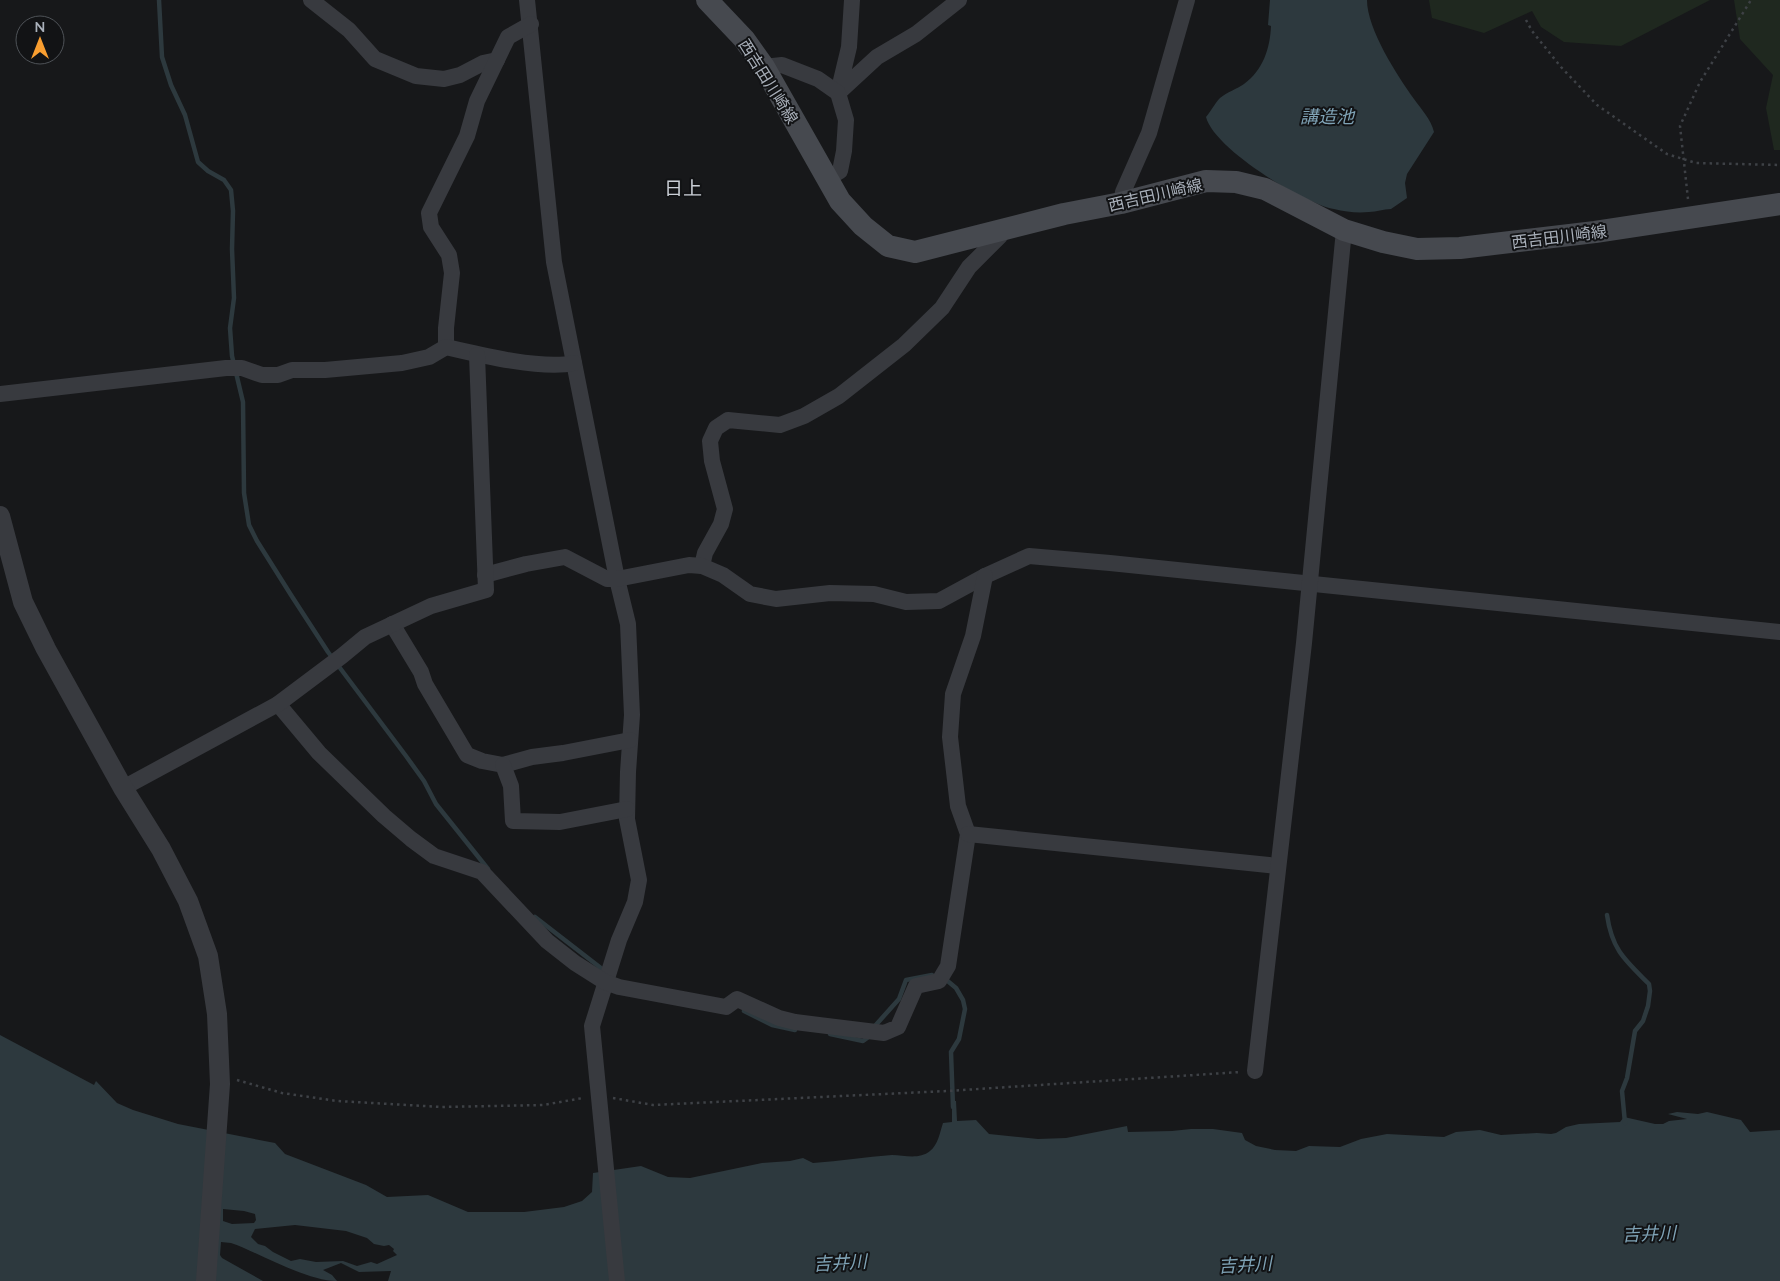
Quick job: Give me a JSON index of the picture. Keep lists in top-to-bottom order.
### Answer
{
  "streets": {
    "main road": ["西吉田川崎線"]
  },
  "districts": ["日上"],
  "water": ["講造池", "吉井川"],
  "north": "top"
}
